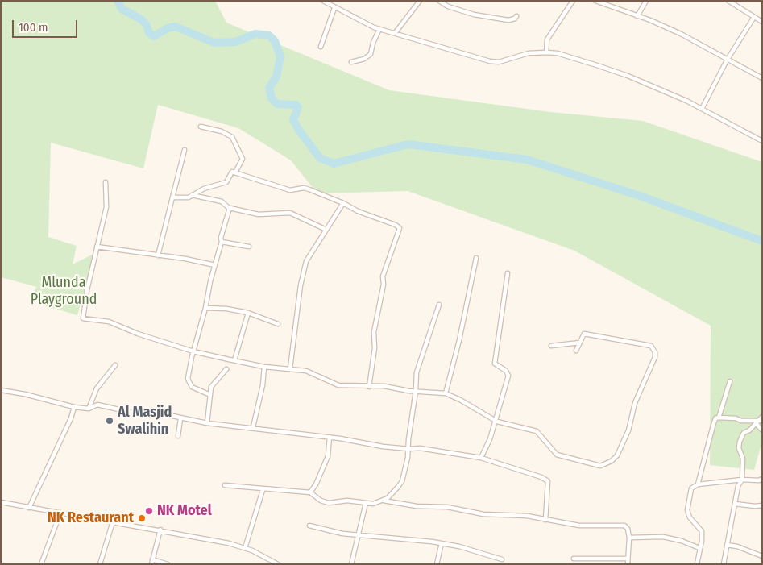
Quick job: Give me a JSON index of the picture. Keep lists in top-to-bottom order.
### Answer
{
  "parks": ["Mlunda Playground"],
  "places": ["Al Masjid Swalihin", "NK Motel", "NK Restaurant"],
  "scale_bar": "100 m"
}
